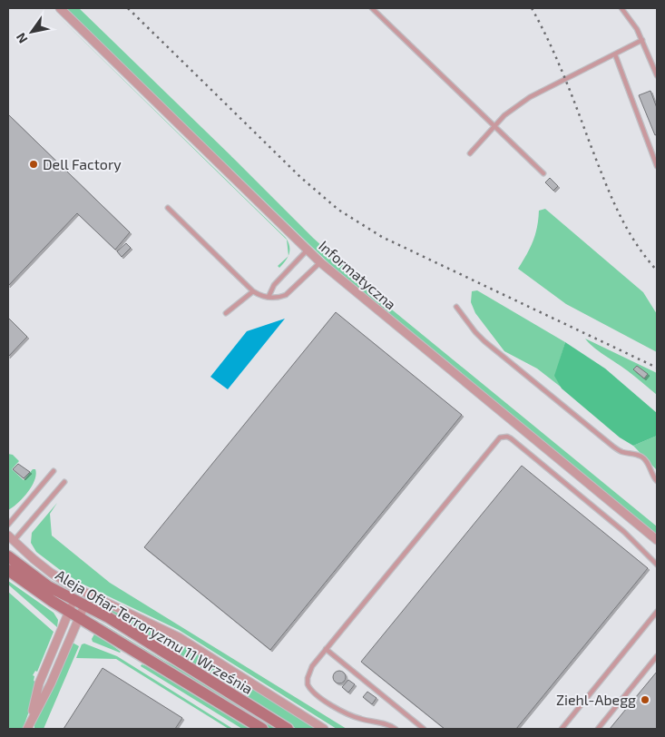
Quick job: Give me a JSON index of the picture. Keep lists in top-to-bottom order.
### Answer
{
  "streets": {
    "street": ["Informatyczna", "Aleja Ofiar Terroryzmu 11 Września"]
  },
  "places": ["Dell Factory", "Ziehl-Abegg"],
  "north": "bottom left"
}
